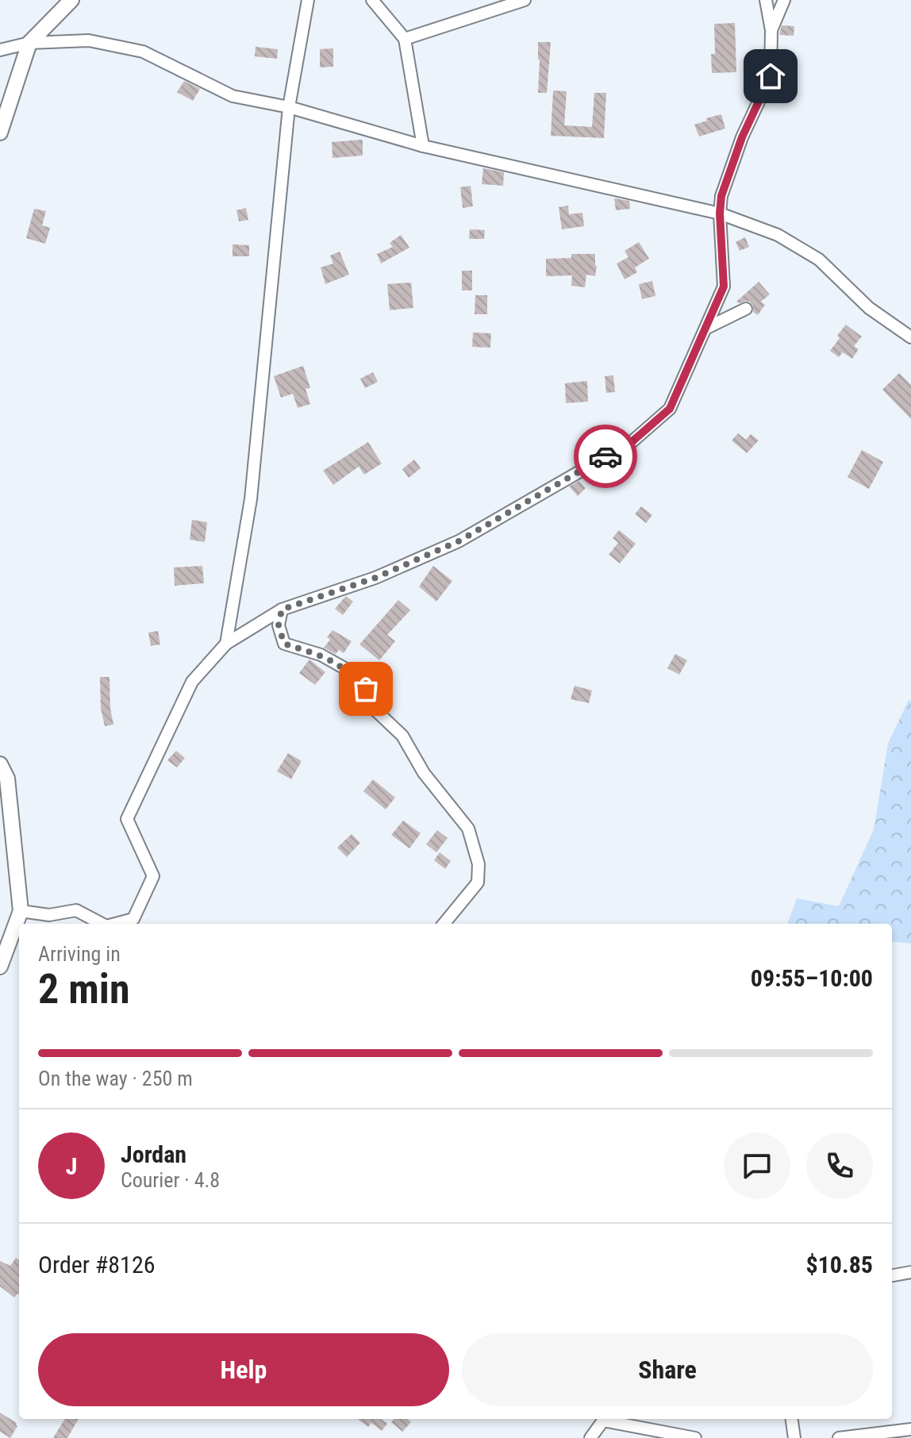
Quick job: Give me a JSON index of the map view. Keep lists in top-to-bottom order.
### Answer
{
  "page": {
    "heading": ["2 min", "Arriving in", "09:55–10:00"],
    "panel": [
      "Jordan",
      "Courier · 4.8",
      "Order #8126",
      "$10.85"
    ],
    "bar": "On the way · 250 m",
    "round": "J",
    "buttons": ["Help", "Share"]
  }
}
